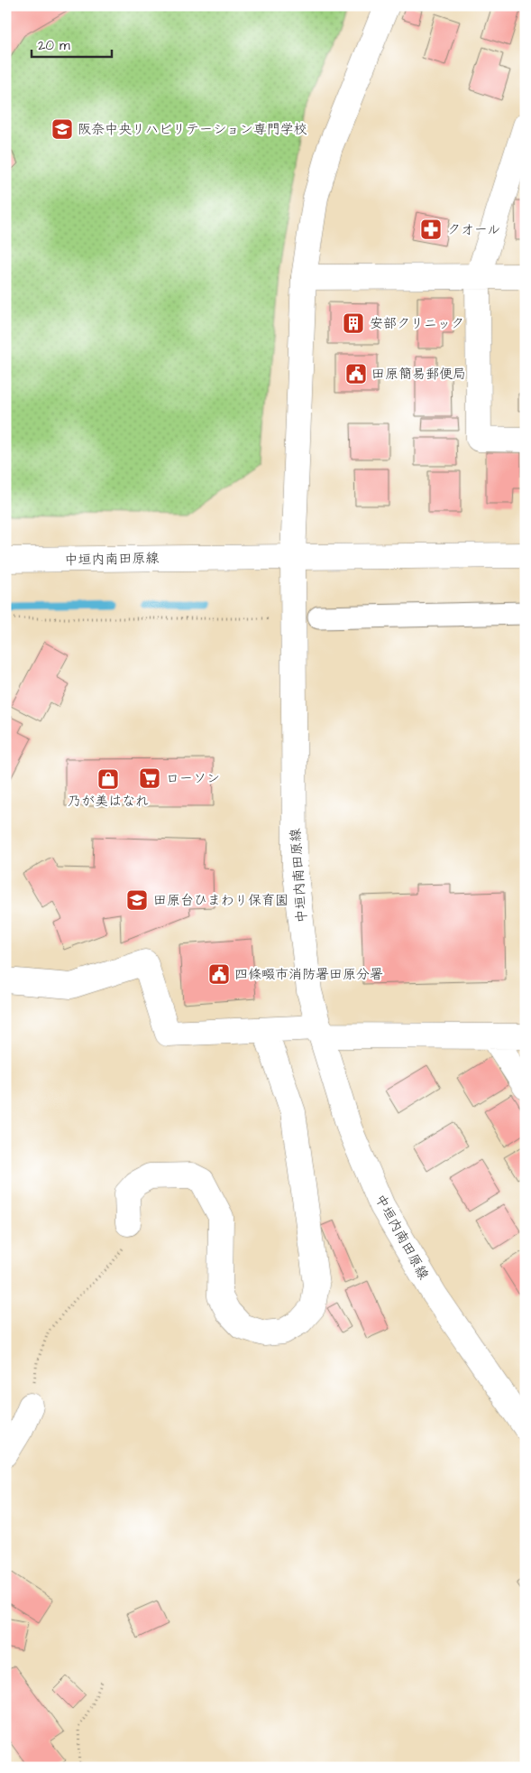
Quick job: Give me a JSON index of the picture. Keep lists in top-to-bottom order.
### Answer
{
  "streets": {
    "street": ["中垣内南田原線"]
  },
  "places": {
    "school or university": ["阪奈中央リハビリテーション専門学校", "田原台ひまわり保育園"],
    "pharmacy": ["クオール"],
    "building": ["安部クリニック"],
    "public building": ["田原簡易郵便局", "四條畷市消防署田原分署"],
    "supermarket": ["ローソン"],
    "shop": ["乃が美はなれ"]
  },
  "scale_bar": "20 m"
}
